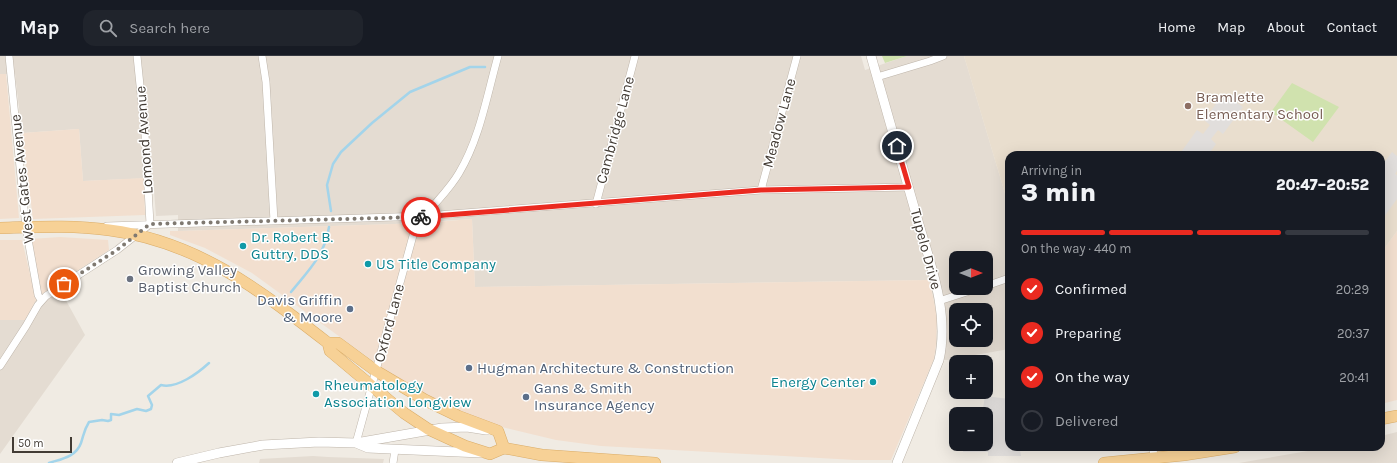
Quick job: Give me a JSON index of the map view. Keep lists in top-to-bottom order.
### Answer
{
  "streets": {
    "street": [
      "Meadow Lane",
      "Cambridge Lane",
      "Lomond Avenue",
      "West Gates Avenue",
      "Tupelo Drive",
      "Oxford Lane"
    ]
  },
  "places": [
    "Bramlette Elementary School",
    "Dr. Robert B. Guttry, DDS",
    "US Title Company",
    "Growing Valley Baptist Church",
    "Davis Griffin & Moore",
    "Hugman Architecture & Construction",
    "Energy Center",
    "Rheumatology Association Longview",
    "Gans & Smith Insurance Agency"
  ],
  "scale_bar": "50 m",
  "north": "right",
  "page": {
    "header": "Map",
    "search": "Search here",
    "nav": [
      "Home",
      "Map",
      "About",
      "Contact"
    ],
    "heading": ["3 min", "Arriving in", "20:47–20:52"],
    "bar": "On the way · 440 m",
    "map_buttons": ["+", "−"],
    "list": [
      ["Confirmed", "20:29"],
      ["Preparing", "20:37"],
      ["On the way", "20:41"],
      "Delivered"
    ],
    "scale": "50 m"
  }
}
